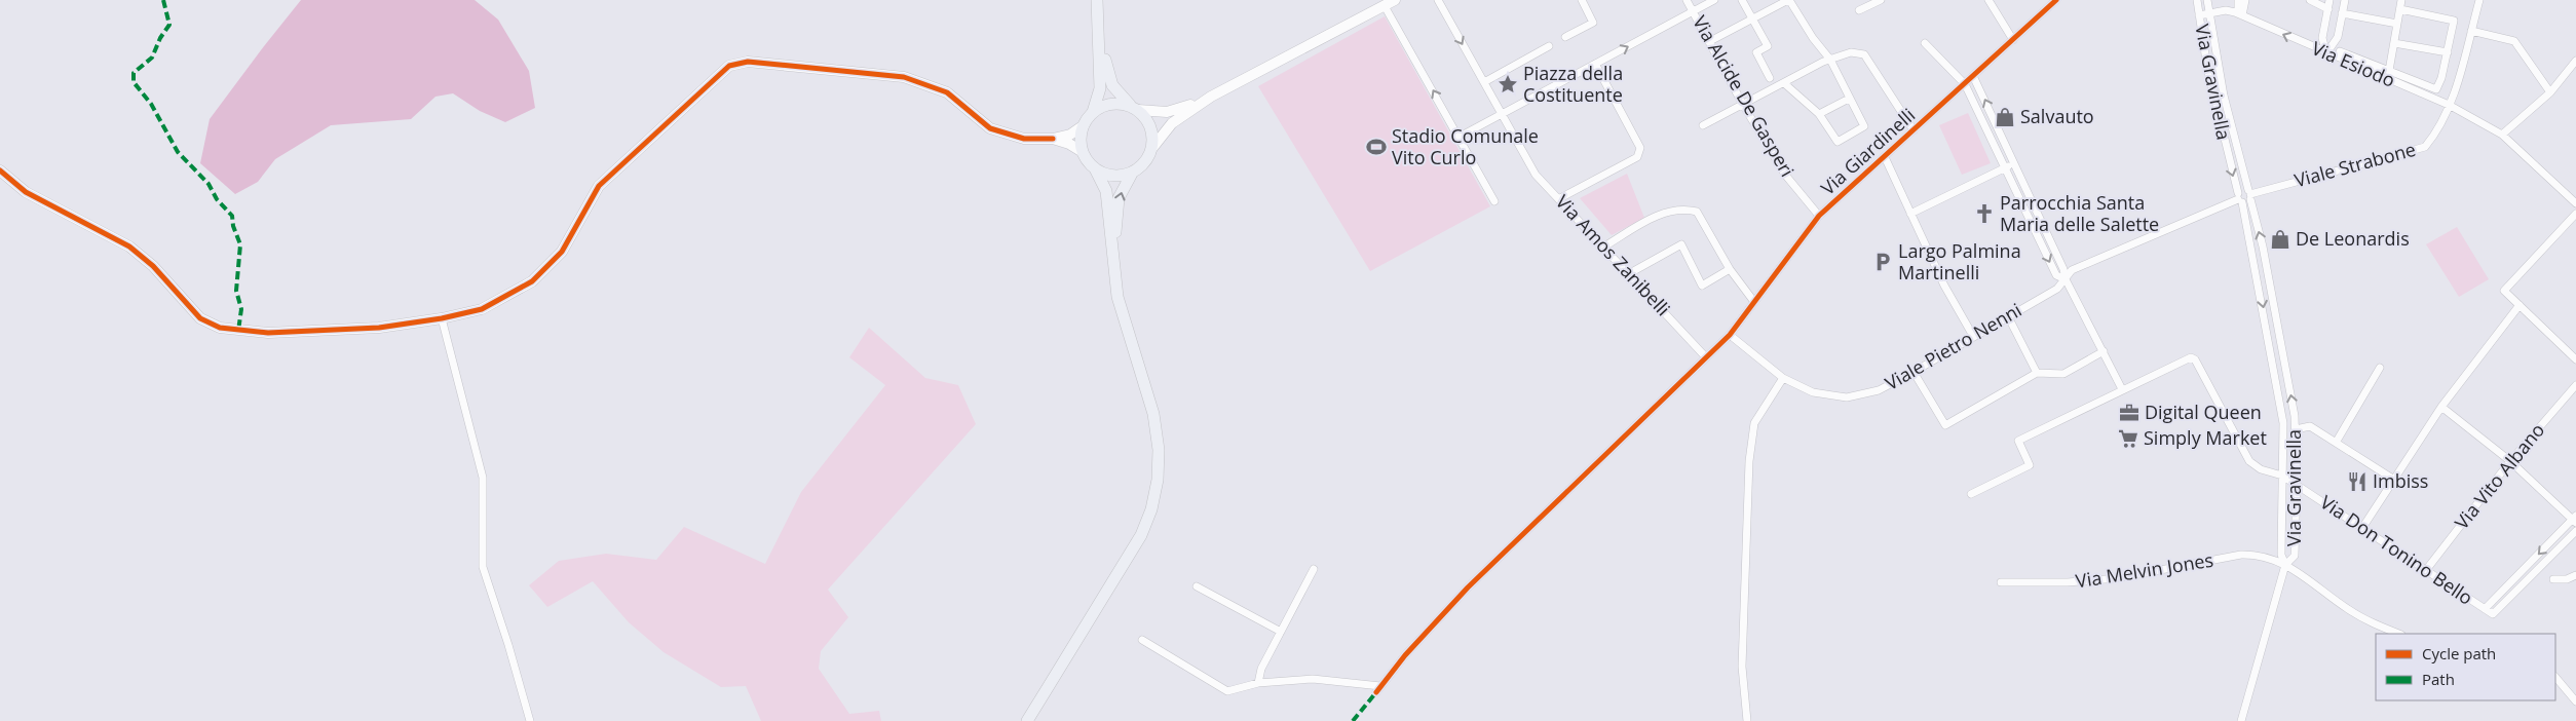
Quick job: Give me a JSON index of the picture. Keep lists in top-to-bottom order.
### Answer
{
  "streets": {
    "street": [
      "Via Esiodo",
      "Via Gravinella",
      "Via Alcide De Gasperi",
      "Via Giardinelli",
      "Viale Strabone",
      "Via Amos Zanibelli",
      "Viale Pietro Nenni",
      "Via Vito Albano",
      "Via Don Tonino Bello",
      "Via Melvin Jones"
    ]
  },
  "crossings": [
    ["Via Esiodo", "Via Gravinella"],
    ["Via Esiodo", "Viale Strabone"],
    ["Via Gravinella", "Viale Strabone"],
    ["Via Gravinella", "Viale Pietro Nenni"],
    ["Via Gravinella", "Via Don Tonino Bello"],
    ["Via Gravinella", "Via Melvin Jones"],
    ["Via Alcide De Gasperi", "Via Giardinelli"],
    ["Via Giardinelli", "Via Amos Zanibelli"],
    ["Via Giardinelli", "Viale Pietro Nenni"],
    ["Via Vito Albano", "Via Don Tonino Bello"]
  ],
  "places": {
    "place": ["Piazza della Costituente"],
    "shop": ["Salvauto", "De Leonardis"],
    "sports": ["Stadio Comunale Vito Curlo"],
    "church": ["Parrocchia Santa Maria delle Salette"],
    "parking": ["Largo Palmina Martinelli"],
    "office": ["Digital Queen"],
    "supermarket": ["Simply Market"],
    "restaurant": ["Imbiss"]
  },
  "legend": ["Cycle path", "Path"]
}
